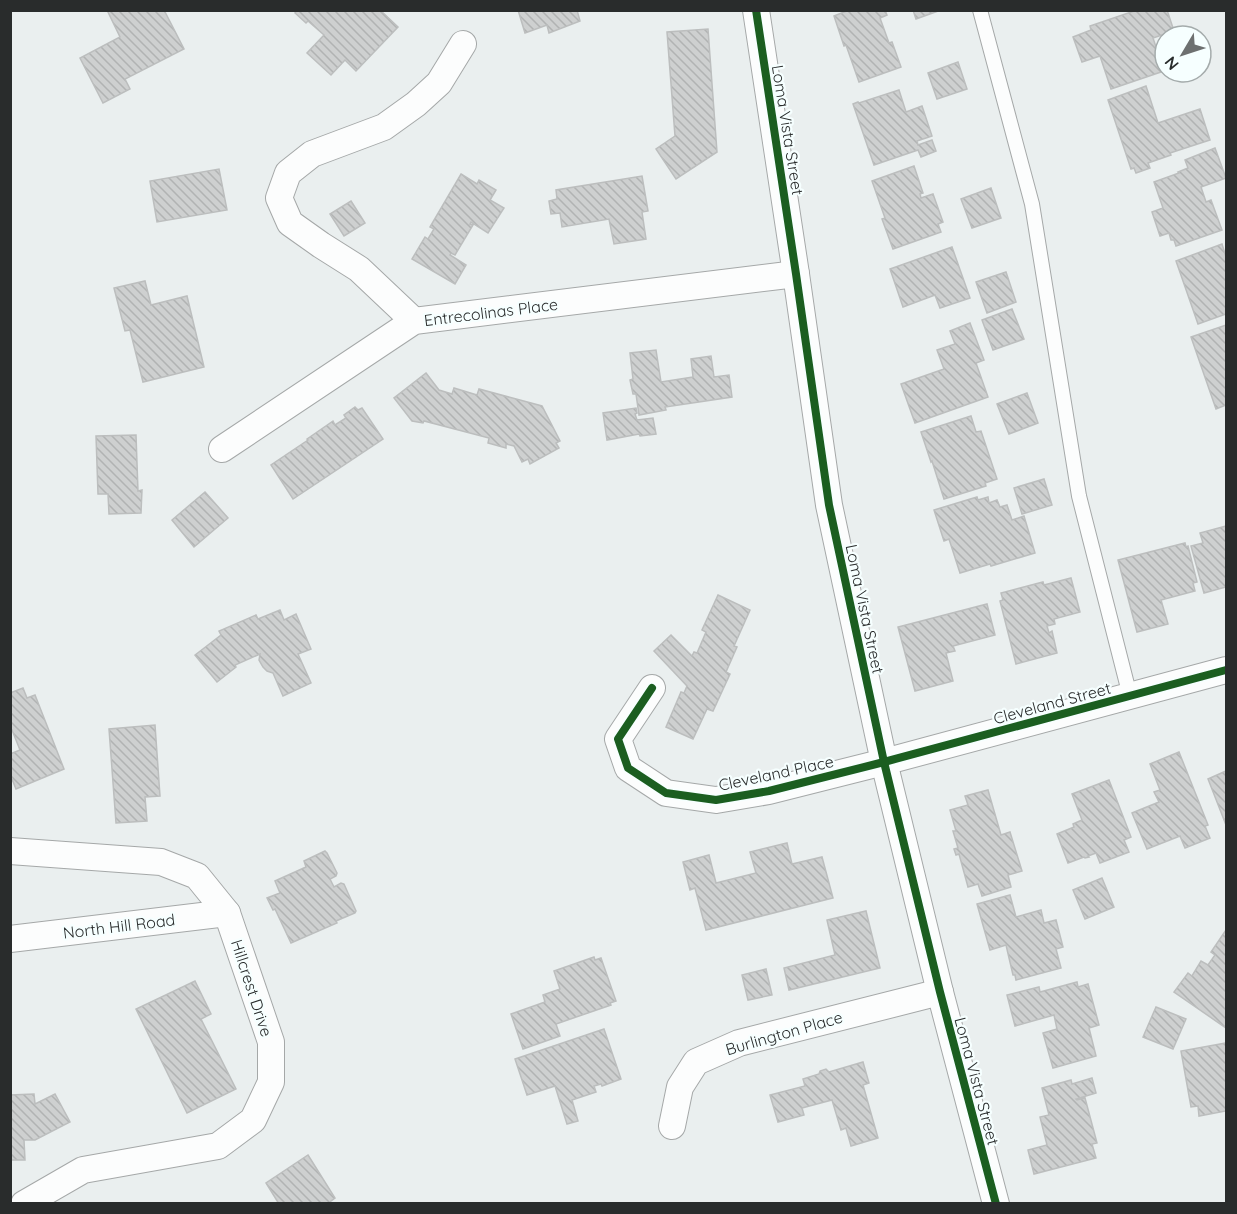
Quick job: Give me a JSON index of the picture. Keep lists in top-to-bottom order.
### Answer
{
  "streets": {
    "street": [
      "Loma Vista Street",
      "Entrecolinas Place",
      "Cleveland Street",
      "Cleveland Place",
      "North Hill Road",
      "Hillcrest Drive",
      "Burlington Place"
    ]
  },
  "crossings": [
    ["Loma Vista Street", "Entrecolinas Place"],
    ["Loma Vista Street", "Cleveland Street"],
    ["Loma Vista Street", "Cleveland Place"],
    ["Loma Vista Street", "Burlington Place"],
    ["Cleveland Street", "Cleveland Place"],
    ["North Hill Road", "Hillcrest Drive"]
  ],
  "north": "bottom left"
}
